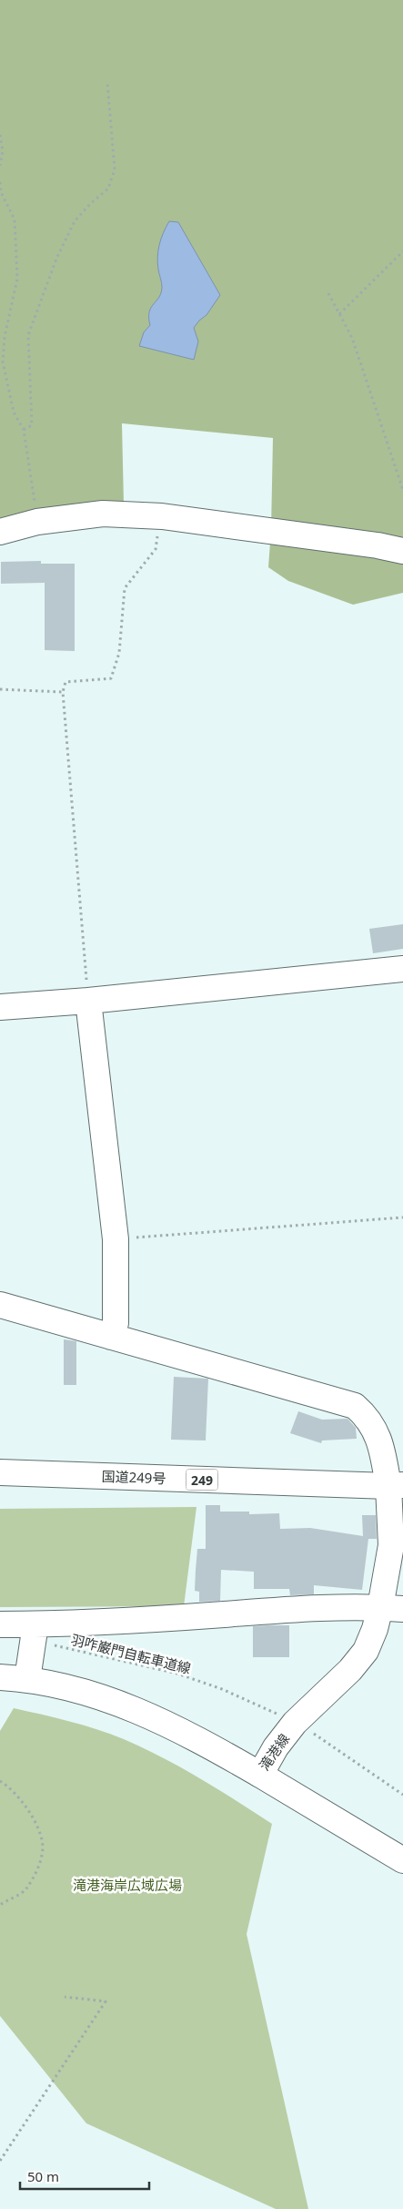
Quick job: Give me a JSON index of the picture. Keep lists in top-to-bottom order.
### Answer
{
  "streets": {
    "main road": ["国道249号", "249", "滝港線"],
    "path": ["羽咋巌門自転車道線"]
  },
  "crossings": [
    ["国道249号", "滝港線"]
  ],
  "parks": ["滝港海岸広域広場"],
  "scale_bar": "50 m"
}
